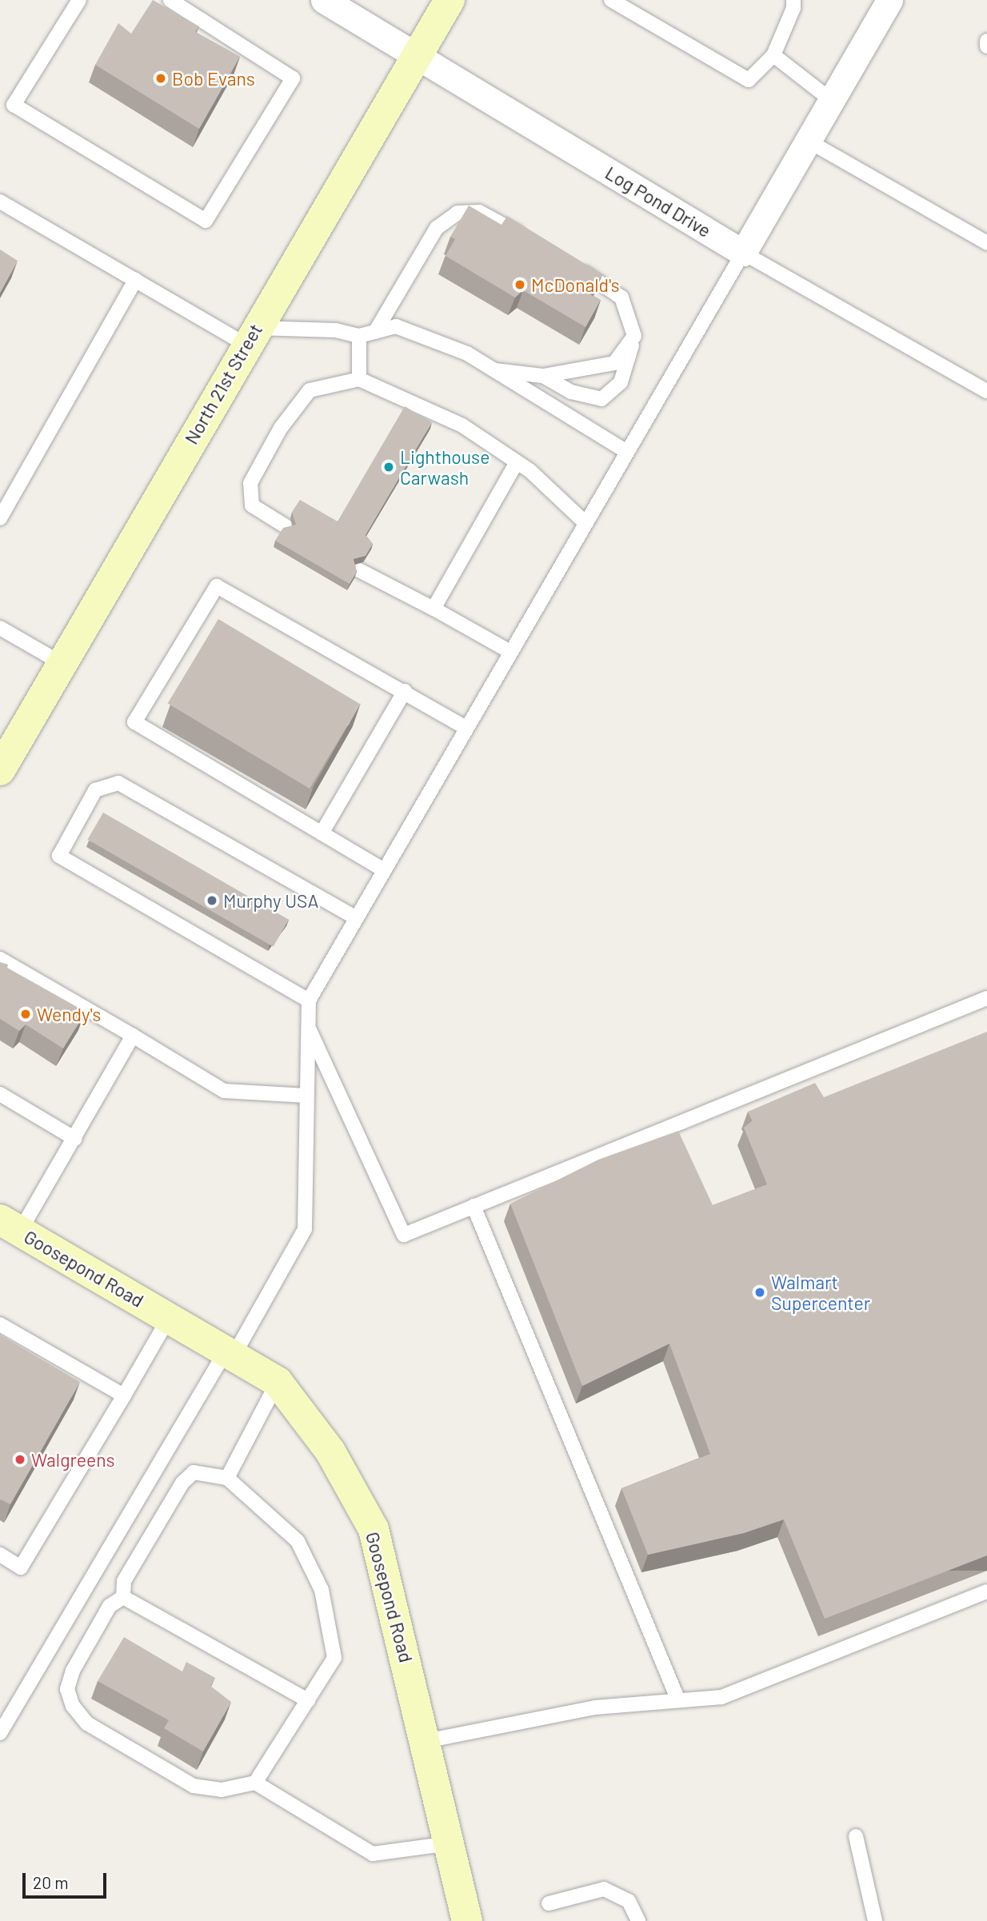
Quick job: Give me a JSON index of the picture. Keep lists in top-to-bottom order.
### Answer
{
  "streets": {
    "main road": ["North 21st Street", "Goosepond Road"],
    "street": ["Log Pond Drive"]
  },
  "crossings": [
    ["Log Pond Drive", "North 21st Street"]
  ],
  "places": [
    "Bob Evans",
    "McDonald's",
    "Lighthouse Carwash",
    "Murphy USA",
    "Wendy's",
    "Walmart Supercenter",
    "Walgreens"
  ],
  "scale_bar": "20 m"
}
